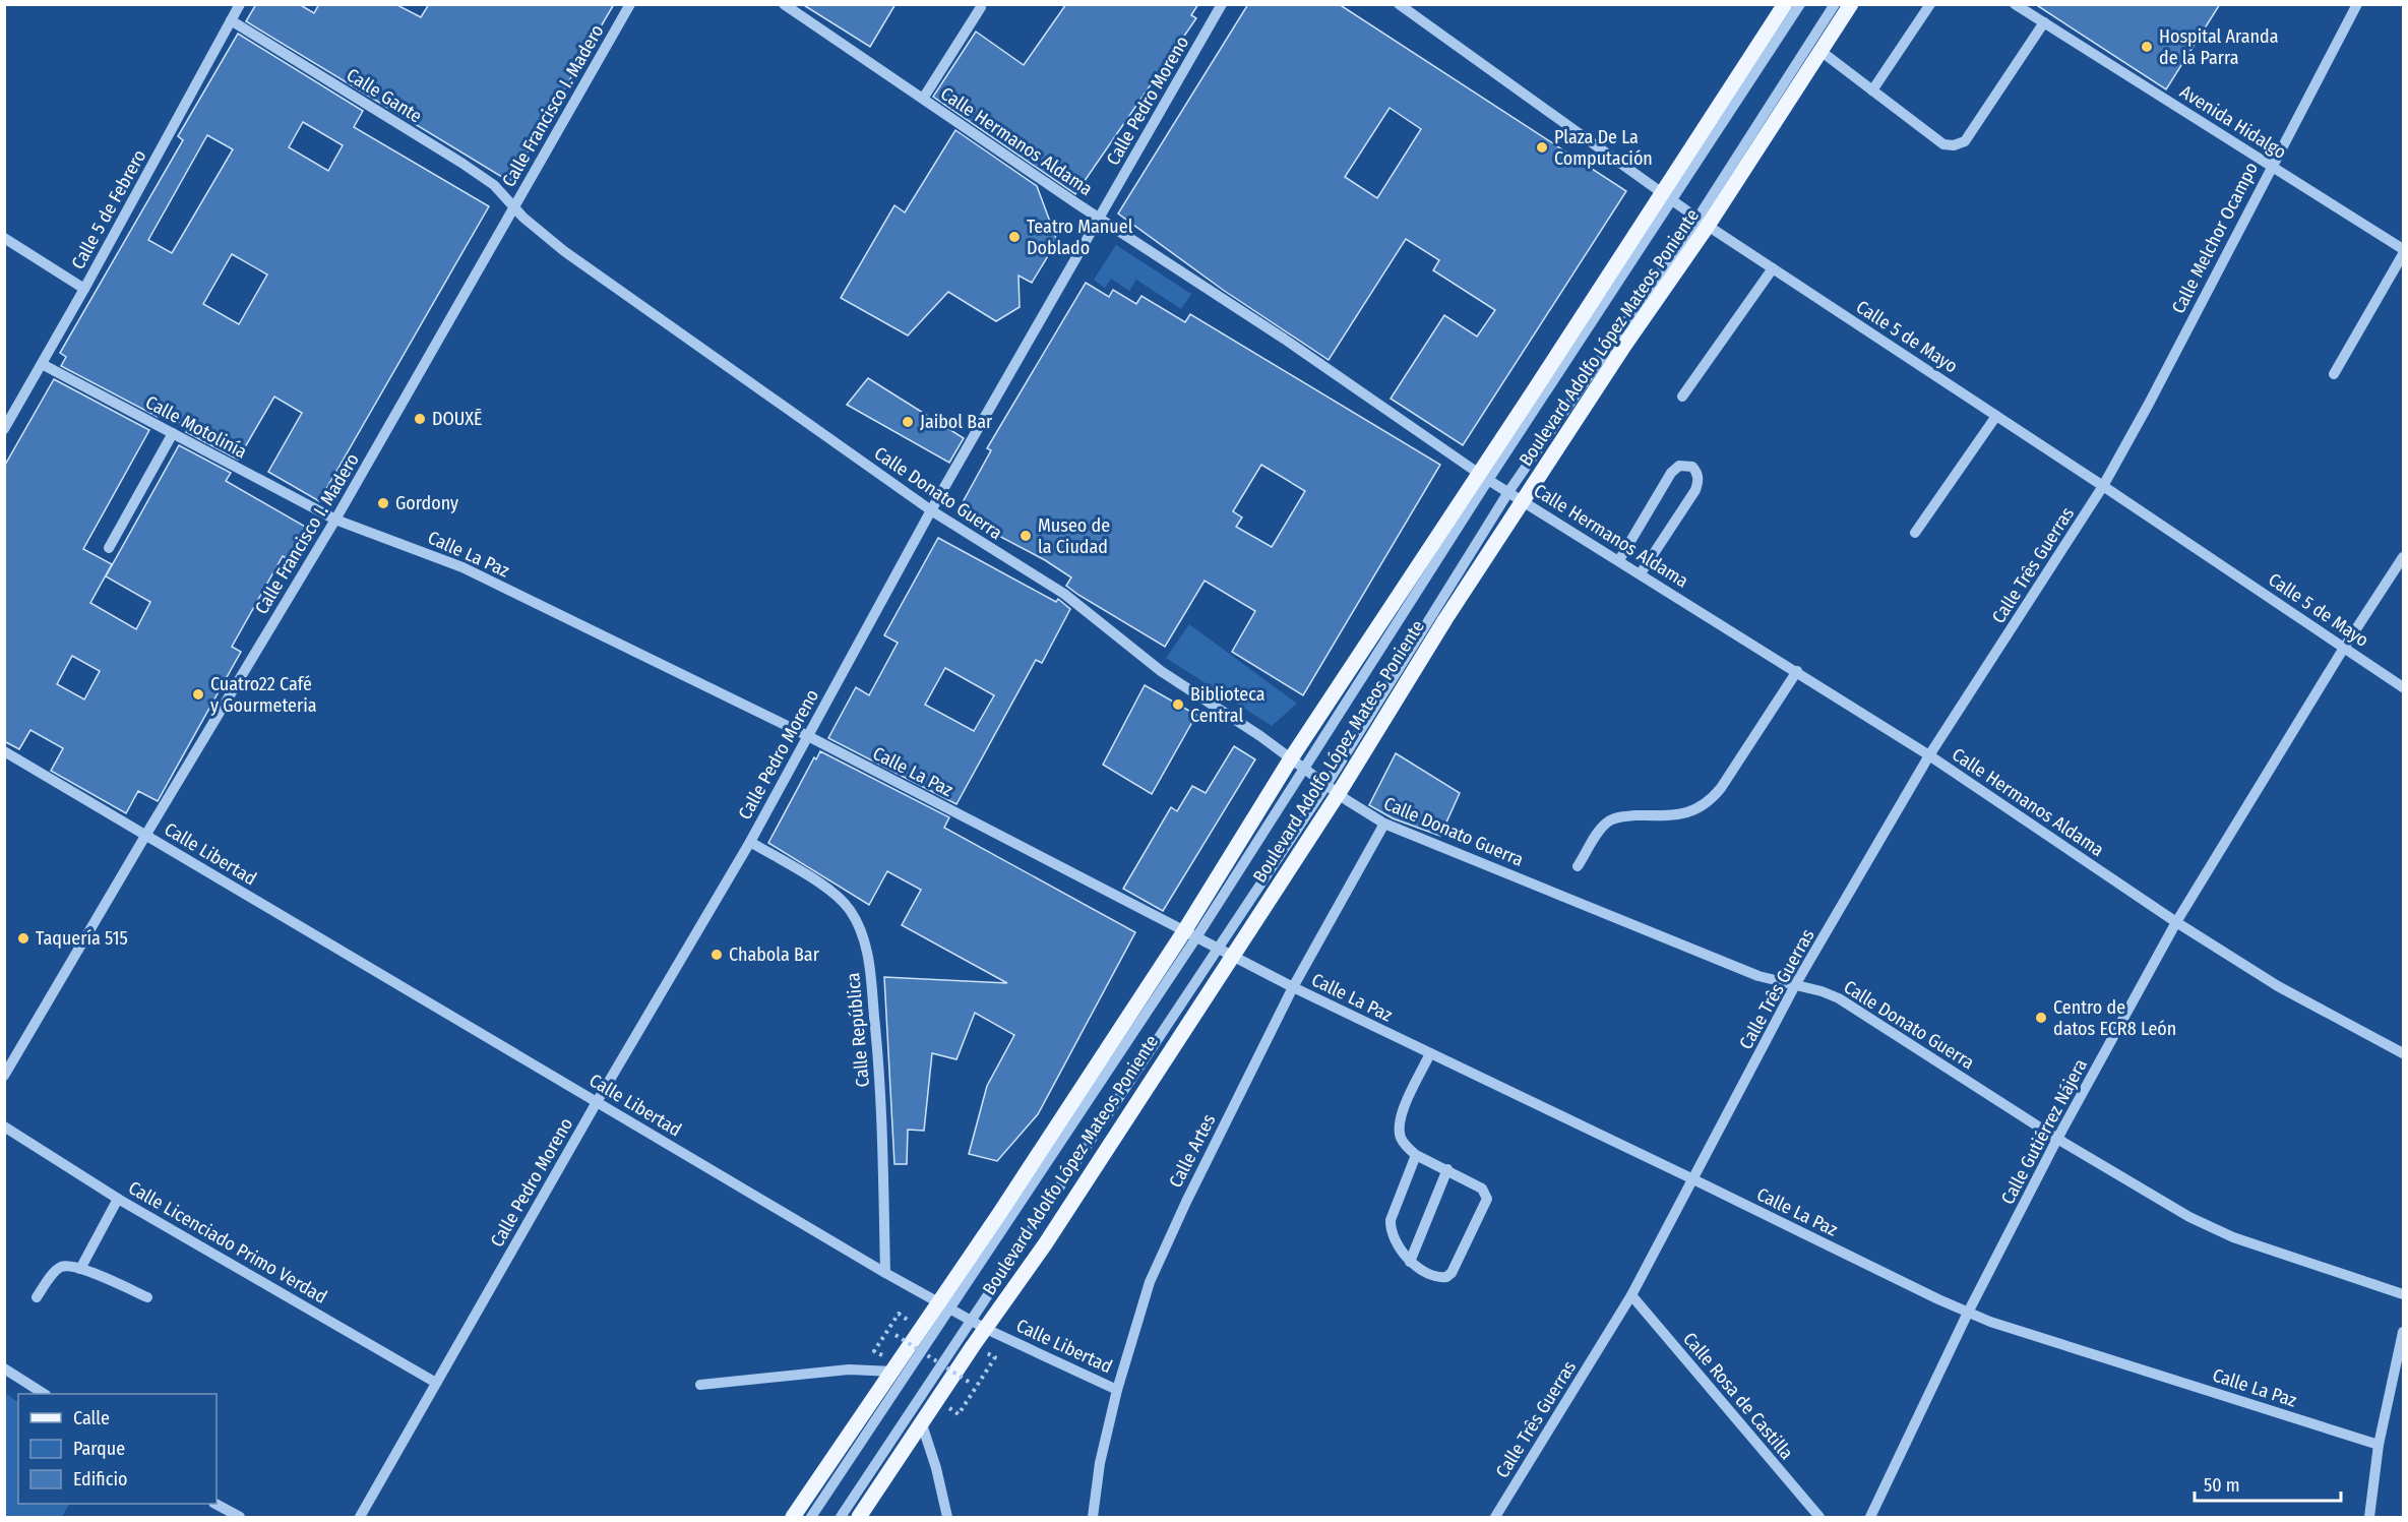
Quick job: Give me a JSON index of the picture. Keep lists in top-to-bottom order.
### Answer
{
  "streets": {
    "main road": ["Boulevard Adolfo López Mateos Poniente"],
    "street": [
      "Calle Gante",
      "Calle Pedro Moreno",
      "Calle Francisco I. Madero",
      "Avenida Hidalgo",
      "Calle Hermanos Aldama",
      "Calle 5 de Febrero",
      "Calle Melchor Ocampo",
      "Calle 5 de Mayo",
      "Calle Motolinía",
      "Calle Donato Guerra",
      "Calle La Paz",
      "Calle Três Guerras",
      "Calle Libertad",
      "Calle República",
      "Calle Gutiérrez Nájera",
      "Calle Artes",
      "Calle Licenciado Primo Verdad",
      "Calle Rosa de Castilla"
    ]
  },
  "crossings": [
    ["Calle Gante", "Calle Francisco I. Madero"],
    ["Calle Gante", "Calle 5 de Febrero"],
    ["Calle Gante", "Calle Donato Guerra"],
    ["Calle Pedro Moreno", "Calle Hermanos Aldama"],
    ["Calle Pedro Moreno", "Calle Donato Guerra"],
    ["Calle Pedro Moreno", "Calle La Paz"],
    ["Calle Pedro Moreno", "Calle Libertad"],
    ["Calle Pedro Moreno", "Calle República"],
    ["Calle Pedro Moreno", "Calle Licenciado Primo Verdad"],
    ["Calle Francisco I. Madero", "Calle Motolinía"],
    ["Calle Francisco I. Madero", "Calle Donato Guerra"],
    ["Calle Francisco I. Madero", "Calle La Paz"],
    ["Calle Francisco I. Madero", "Calle Libertad"],
    ["Avenida Hidalgo", "Calle Melchor Ocampo"],
    ["Calle Hermanos Aldama", "Boulevard Adolfo López Mateos Poniente"],
    ["Calle Hermanos Aldama", "Calle Três Guerras"],
    ["Calle Hermanos Aldama", "Calle Gutiérrez Nájera"],
    ["Calle 5 de Febrero", "Calle Motolinía"],
    ["Calle Melchor Ocampo", "Calle 5 de Mayo"],
    ["Calle Melchor Ocampo", "Calle Três Guerras"],
    ["Calle 5 de Mayo", "Boulevard Adolfo López Mateos Poniente"],
    ["Calle 5 de Mayo", "Calle Três Guerras"],
    ["Calle 5 de Mayo", "Calle Gutiérrez Nájera"],
    ["Boulevard Adolfo López Mateos Poniente", "Calle Donato Guerra"],
    ["Boulevard Adolfo López Mateos Poniente", "Calle La Paz"],
    ["Boulevard Adolfo López Mateos Poniente", "Calle Libertad"],
    ["Calle Motolinía", "Calle La Paz"],
    ["Calle Donato Guerra", "Calle Três Guerras"],
    ["Calle Donato Guerra", "Calle Gutiérrez Nájera"],
    ["Calle Donato Guerra", "Calle Artes"],
    ["Calle La Paz", "Calle Três Guerras"],
    ["Calle La Paz", "Calle Gutiérrez Nájera"],
    ["Calle La Paz", "Calle Artes"],
    ["Calle Três Guerras", "Calle Rosa de Castilla"],
    ["Calle Libertad", "Calle República"],
    ["Calle Libertad", "Calle Artes"]
  ],
  "places": [
    "Hospital Aranda de la Parra",
    "Plaza De La Computación",
    "Teatro Manuel Doblado",
    "DOUXĒ",
    "Jaibol Bar",
    "Gordony",
    "Museo de la Ciudad",
    "Cuatro22 Café y Gourmeteria",
    "Biblioteca Central",
    "Taquería 515",
    "Chabola Bar",
    "Centro de datos ECR8 León"
  ],
  "legend": ["Calle", "Parque", "Edificio"],
  "scale_bar": "50 m"
}
